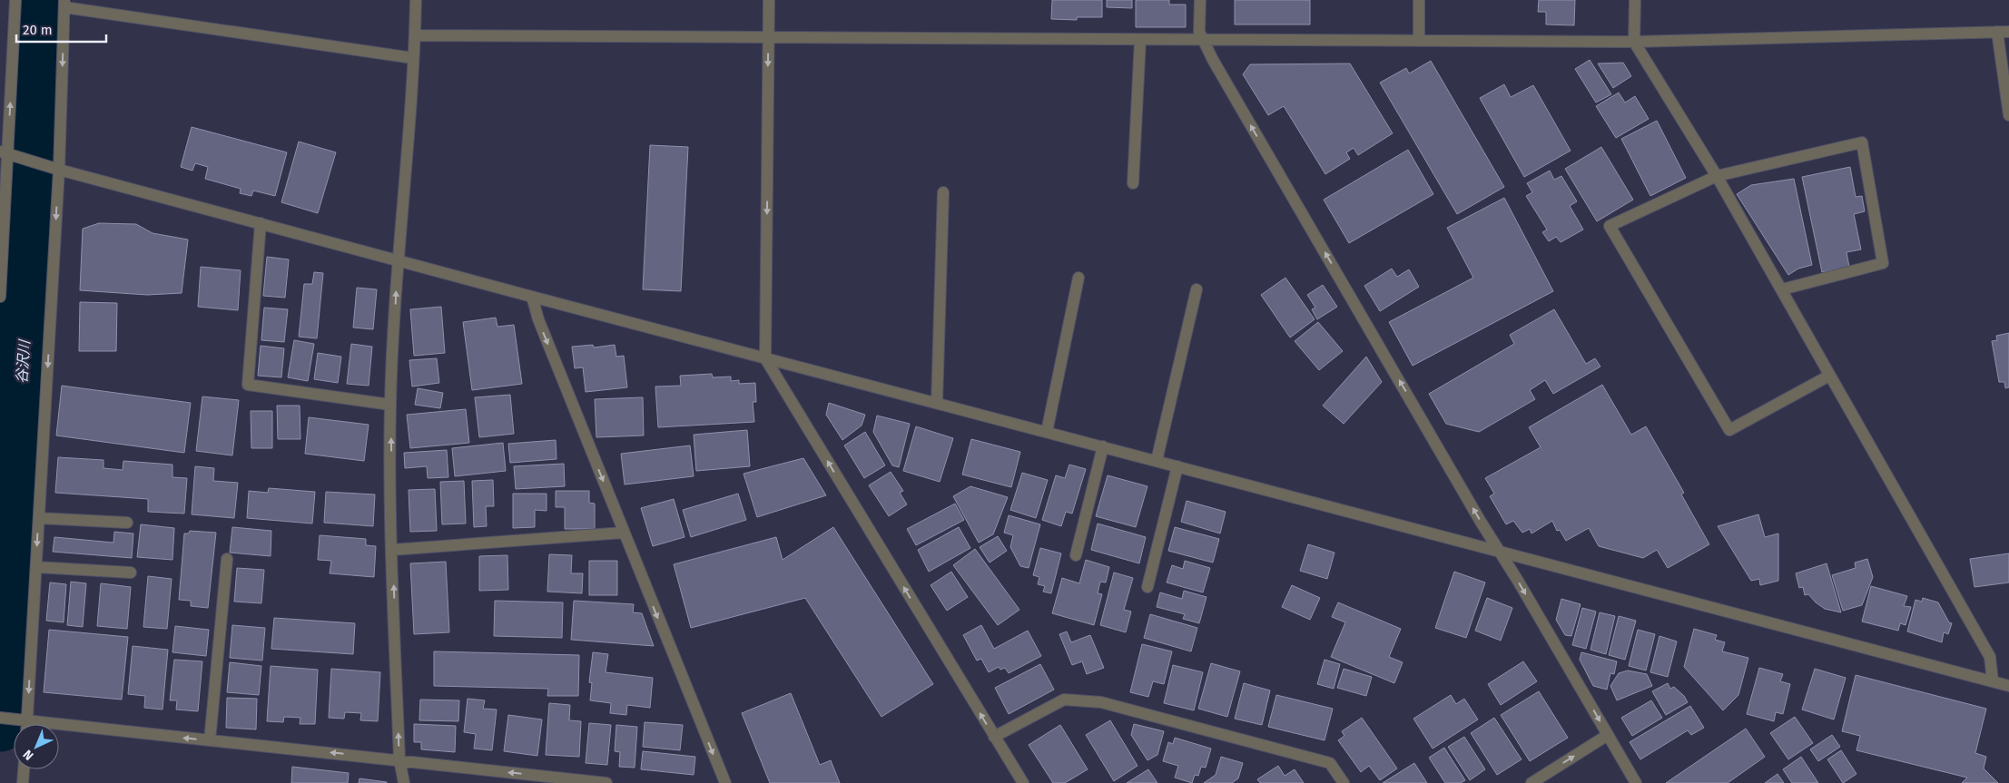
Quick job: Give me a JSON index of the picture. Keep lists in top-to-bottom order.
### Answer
{
  "water": ["谷沢川"],
  "scale_bar": "20 m",
  "north": "bottom left"
}
